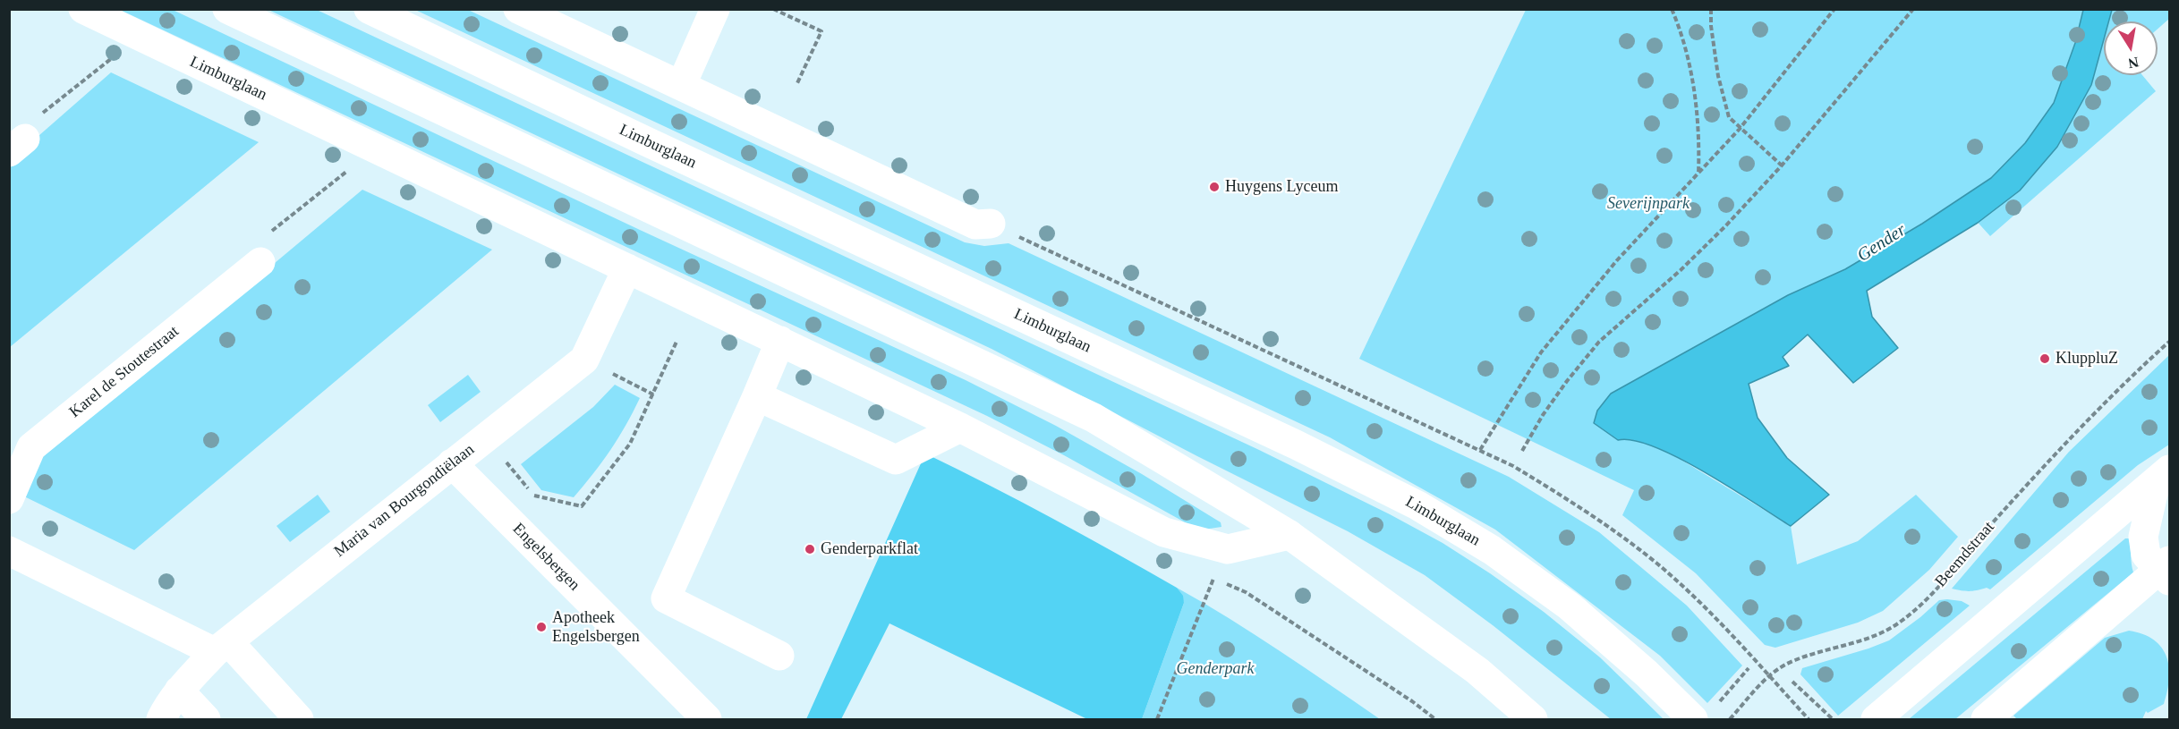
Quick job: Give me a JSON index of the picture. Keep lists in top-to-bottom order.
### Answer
{
  "streets": {
    "main road": [
      "Limburglaan",
      "Karel de Stoutestraat",
      "Maria van Bourgondiëlaan",
      "Engelsbergen"
    ],
    "path": ["Beemdstraat"]
  },
  "crossings": [
    ["Limburglaan", "Maria van Bourgondiëlaan"],
    ["Maria van Bourgondiëlaan", "Engelsbergen"]
  ],
  "water": ["Gender"],
  "parks": ["Severijnpark", "Genderpark"],
  "places": [
    "Huygens Lyceum",
    "KluppluZ",
    "Genderparkflat",
    "Apotheek Engelsbergen"
  ],
  "north": "bottom"
}
